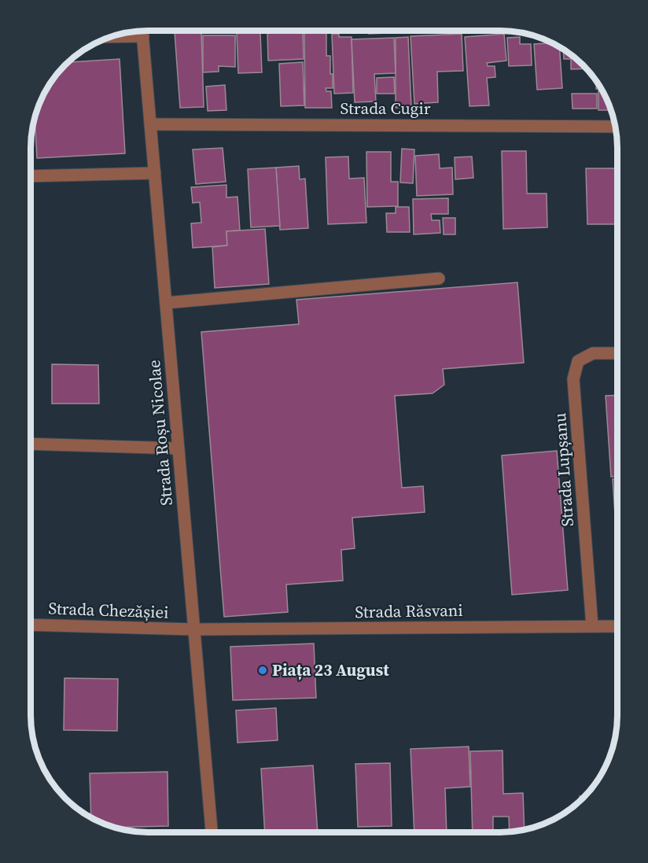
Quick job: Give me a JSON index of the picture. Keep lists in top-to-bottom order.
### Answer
{
  "streets": {
    "street": [
      "Strada Cugir",
      "Strada Roșu Nicolae",
      "Strada Lupșanu",
      "Strada Chezășiei",
      "Strada Răsvani"
    ]
  },
  "crossings": [
    ["Strada Cugir", "Strada Roșu Nicolae"],
    ["Strada Roșu Nicolae", "Strada Chezășiei"],
    ["Strada Roșu Nicolae", "Strada Răsvani"],
    ["Strada Lupșanu", "Strada Răsvani"],
    ["Strada Chezășiei", "Strada Răsvani"]
  ],
  "places": ["Piața 23 August"]
}
